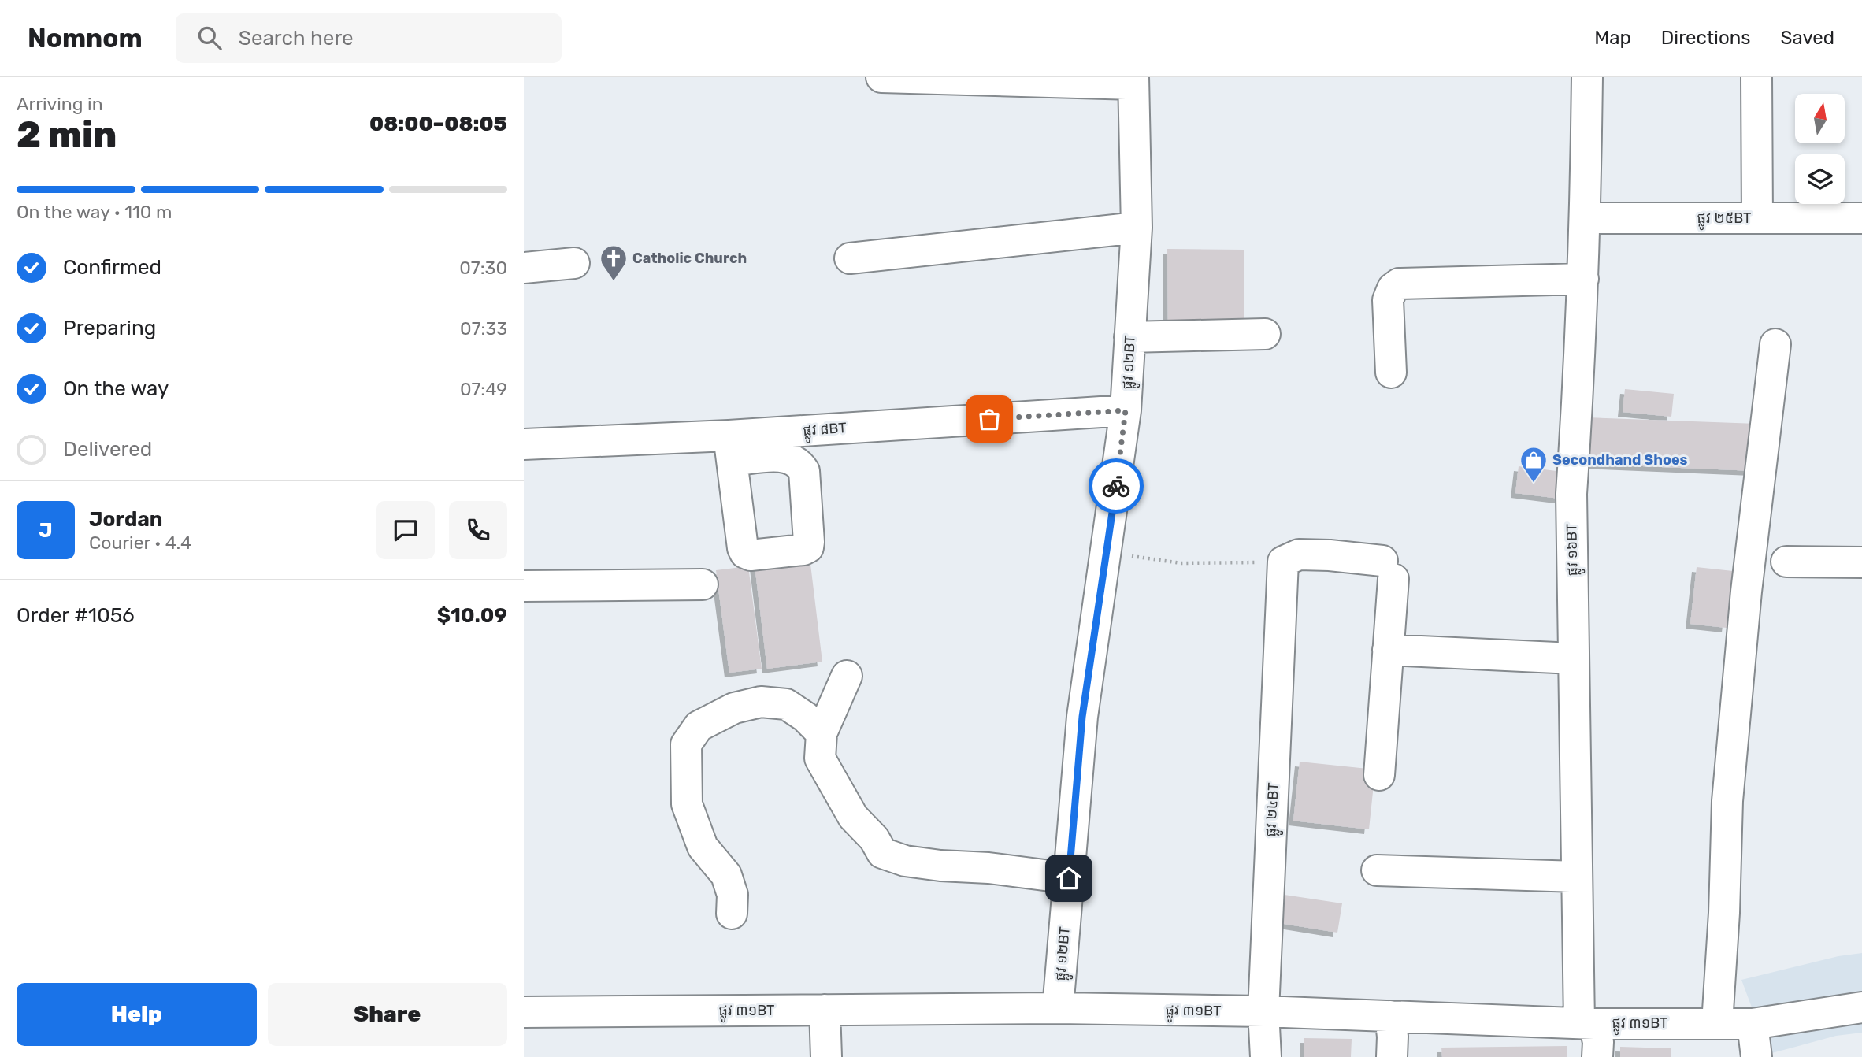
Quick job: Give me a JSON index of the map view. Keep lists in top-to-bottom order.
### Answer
{
  "streets": {
    "street": [
      "ផ្លូវ ២៥BT",
      "ផ្លូវ ១២BT",
      "ផ្លូវ ៨BT",
      "ផ្លូវ ១៦BT",
      "ផ្លូវ ២៤BT",
      "ផ្លូវ ៣១BT"
    ]
  },
  "crossings": [
    ["ផ្លូវ ២៥BT", "ផ្លូវ ១៦BT"],
    ["ផ្លូវ ១២BT", "ផ្លូវ ៨BT"],
    ["ផ្លូវ ១២BT", "ផ្លូវ ៣១BT"],
    ["ផ្លូវ ១៦BT", "ផ្លូវ ៣១BT"],
    ["ផ្លូវ ២៤BT", "ផ្លូវ ៣១BT"]
  ],
  "places": {
    "church": ["Catholic Church"],
    "shop": ["Secondhand Shoes"]
  },
  "north": "top",
  "page": {
    "header": "Nomnom",
    "search": "Search here",
    "nav": ["Map", "Directions", "Saved"],
    "heading": ["2 min", "Arriving in", "08:00–08:05"],
    "panel": [
      "Jordan",
      "Courier · 4.4",
      "Order #1056",
      "$10.09"
    ],
    "bar": "On the way · 110 m",
    "list": [
      ["Confirmed", "07:30"],
      ["Preparing", "07:33"],
      ["On the way", "07:49"],
      "Delivered"
    ],
    "round": "J",
    "buttons": ["Help", "Share"]
  }
}
